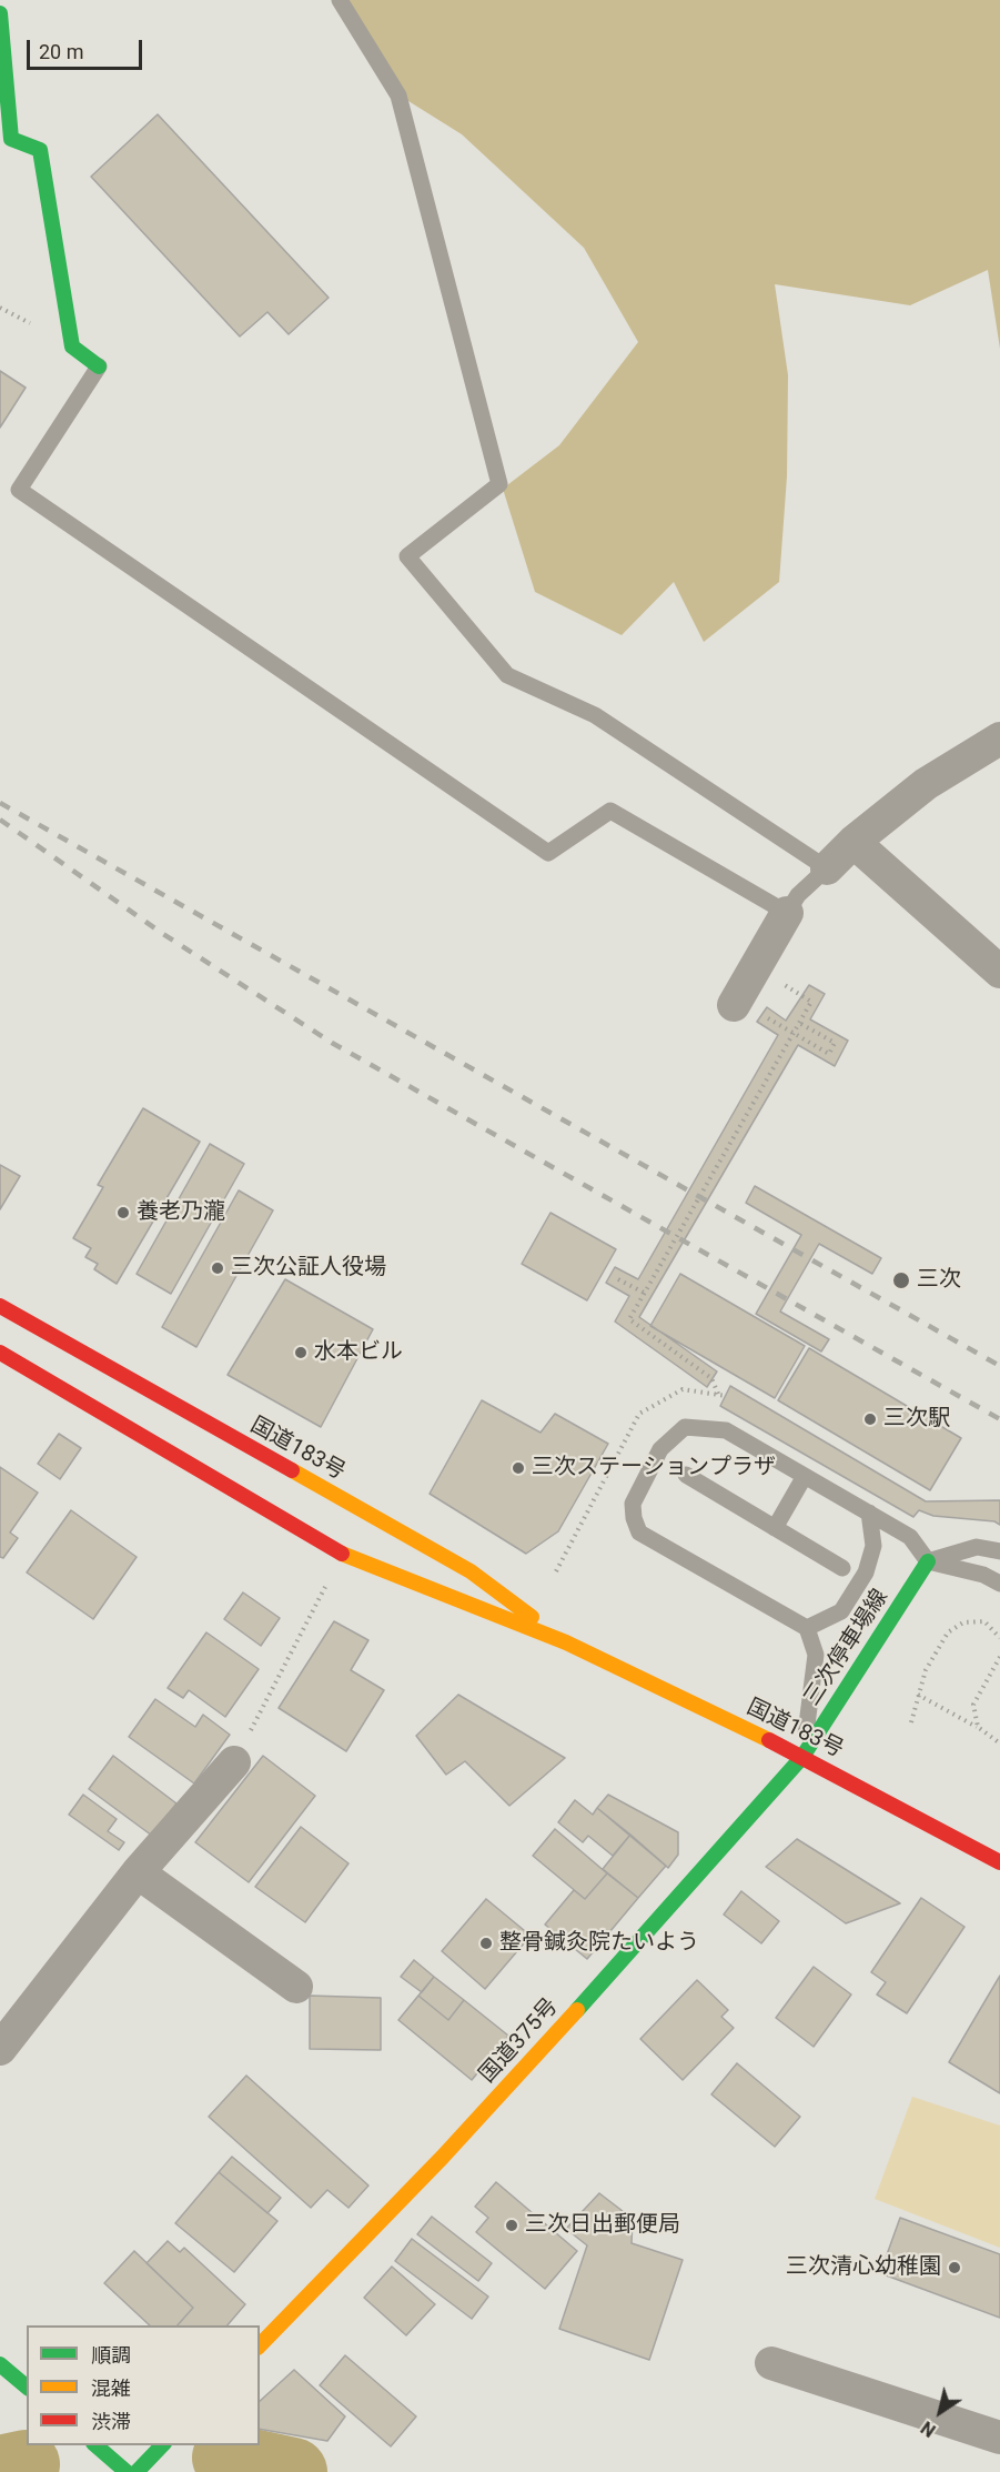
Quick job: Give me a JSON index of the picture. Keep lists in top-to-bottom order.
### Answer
{
  "streets": {
    "main road": ["国道183号", "三次停車場線", "国道375号"]
  },
  "crossings": [
    ["国道183号", "三次停車場線"],
    ["国道183号", "国道375号"],
    ["三次停車場線", "国道375号"]
  ],
  "places": [
    "養老乃瀧",
    "三次公証人役場",
    "三次",
    "水本ビル",
    "三次駅",
    "三次ステーションプラザ",
    "整骨鍼灸院たいよう",
    "三次日出郵便局",
    "三次清心幼稚園"
  ],
  "legend": ["順調", "混雑", "渋滞"],
  "scale_bar": "20 m",
  "north": "bottom left"
}
